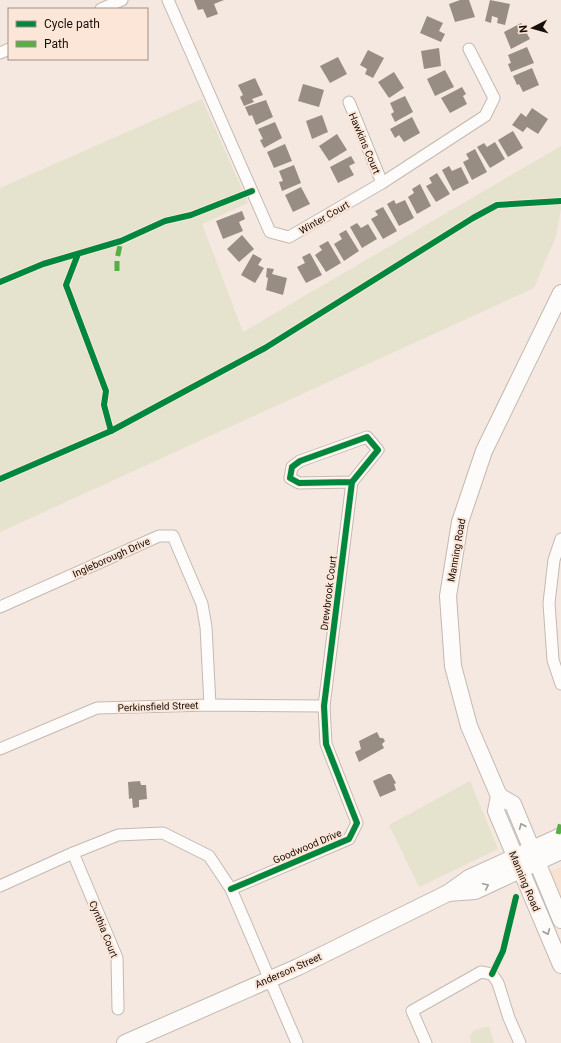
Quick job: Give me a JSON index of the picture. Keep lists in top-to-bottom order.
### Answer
{
  "streets": {
    "main road": ["Manning Road", "Anderson Street"],
    "street": [
      "Hawkins Court",
      "Winter Court",
      "Ingleborough Drive",
      "Drewbrook Court",
      "Perkinsfield Street",
      "Goodwood Drive",
      "Cynthia Court"
    ]
  },
  "crossings": [
    ["Hawkins Court", "Winter Court"],
    ["Manning Road", "Anderson Street"],
    ["Ingleborough Drive", "Perkinsfield Street"],
    ["Drewbrook Court", "Perkinsfield Street"],
    ["Drewbrook Court", "Goodwood Drive"],
    ["Perkinsfield Street", "Goodwood Drive"]
  ],
  "legend": ["Cycle path", "Path"],
  "north": "left"
}
